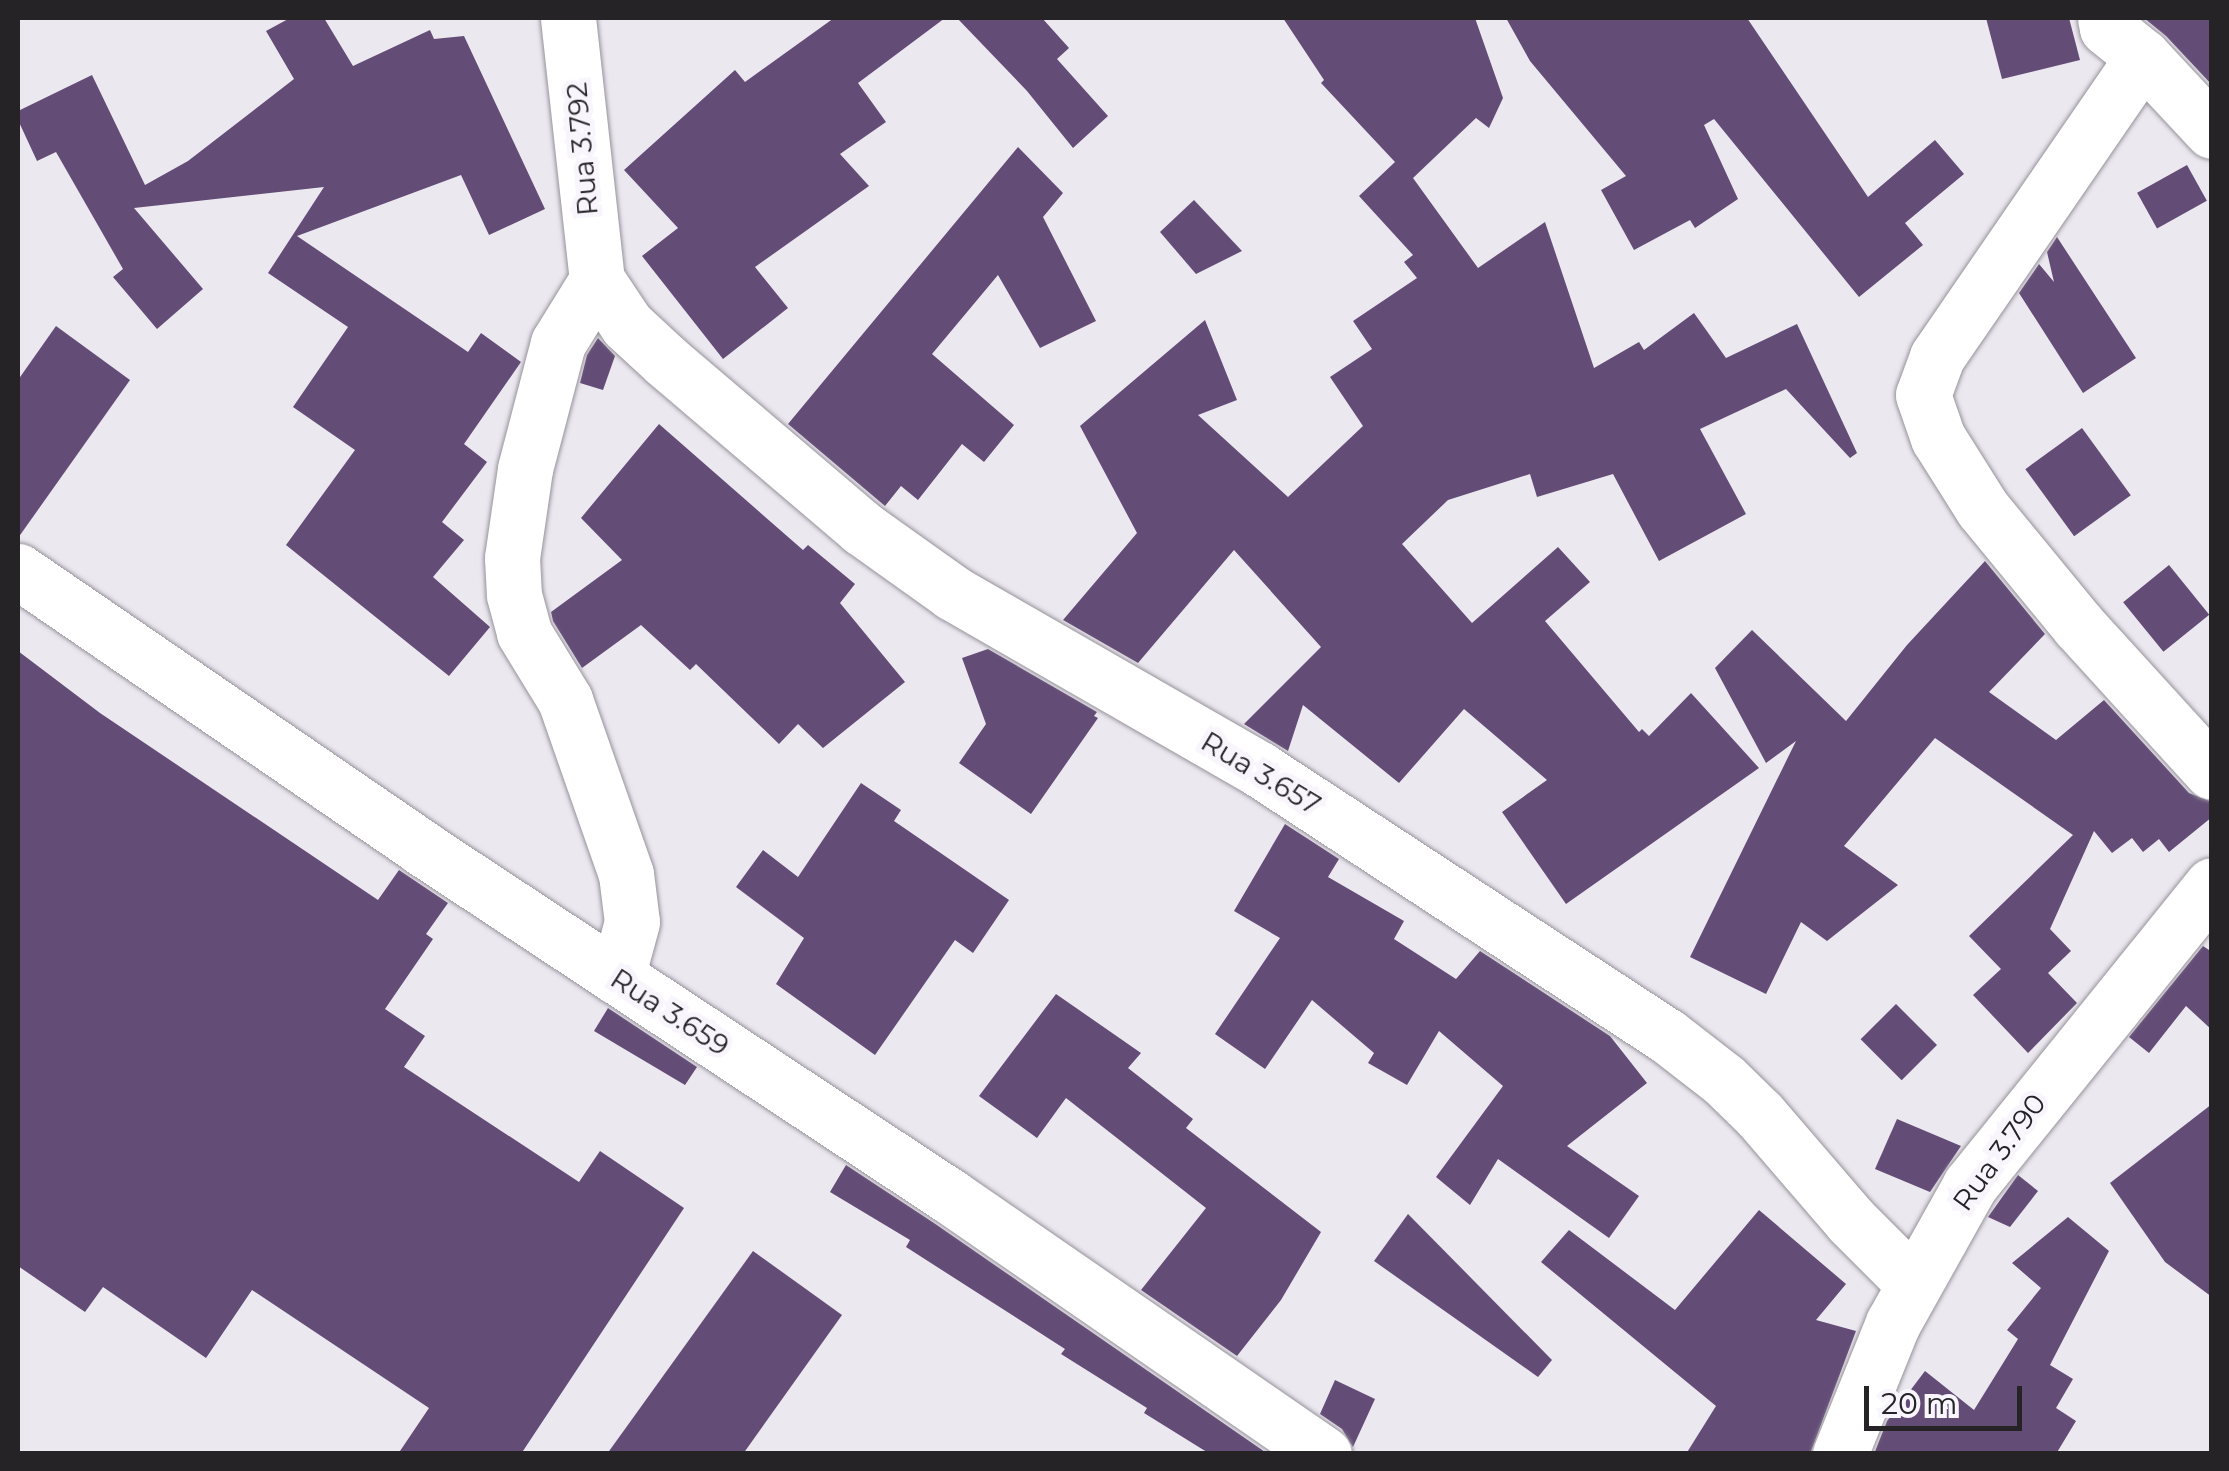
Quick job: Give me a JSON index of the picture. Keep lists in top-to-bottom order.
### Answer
{
  "streets": {
    "street": [
      "Rua 3.792",
      "Rua 3.657",
      "Rua 3.659",
      "Rua 3.790"
    ]
  },
  "crossings": [
    ["Rua 3.792", "Rua 3.657"],
    ["Rua 3.657", "Rua 3.790"]
  ],
  "scale_bar": "20 m"
}
